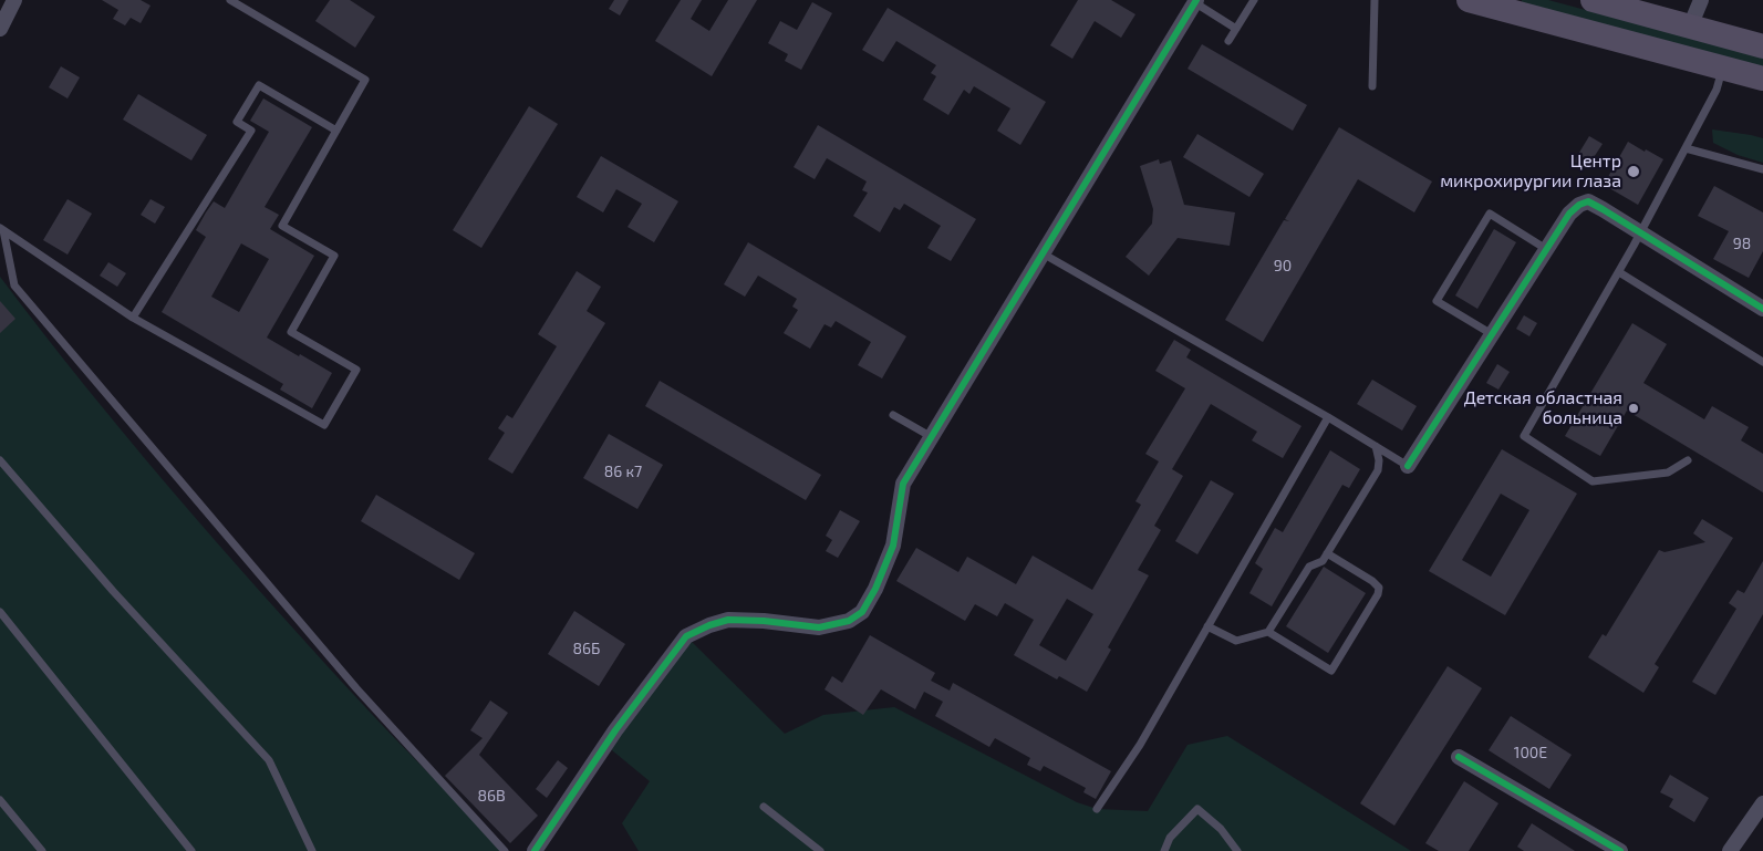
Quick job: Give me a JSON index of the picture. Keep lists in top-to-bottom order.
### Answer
{
  "places": ["Центр микрохирургии глаза", "Детская областная больница"],
  "house_numbers": [
    "98",
    "90",
    "86 к7",
    "86Б",
    "100Е",
    "86В"
  ]
}
